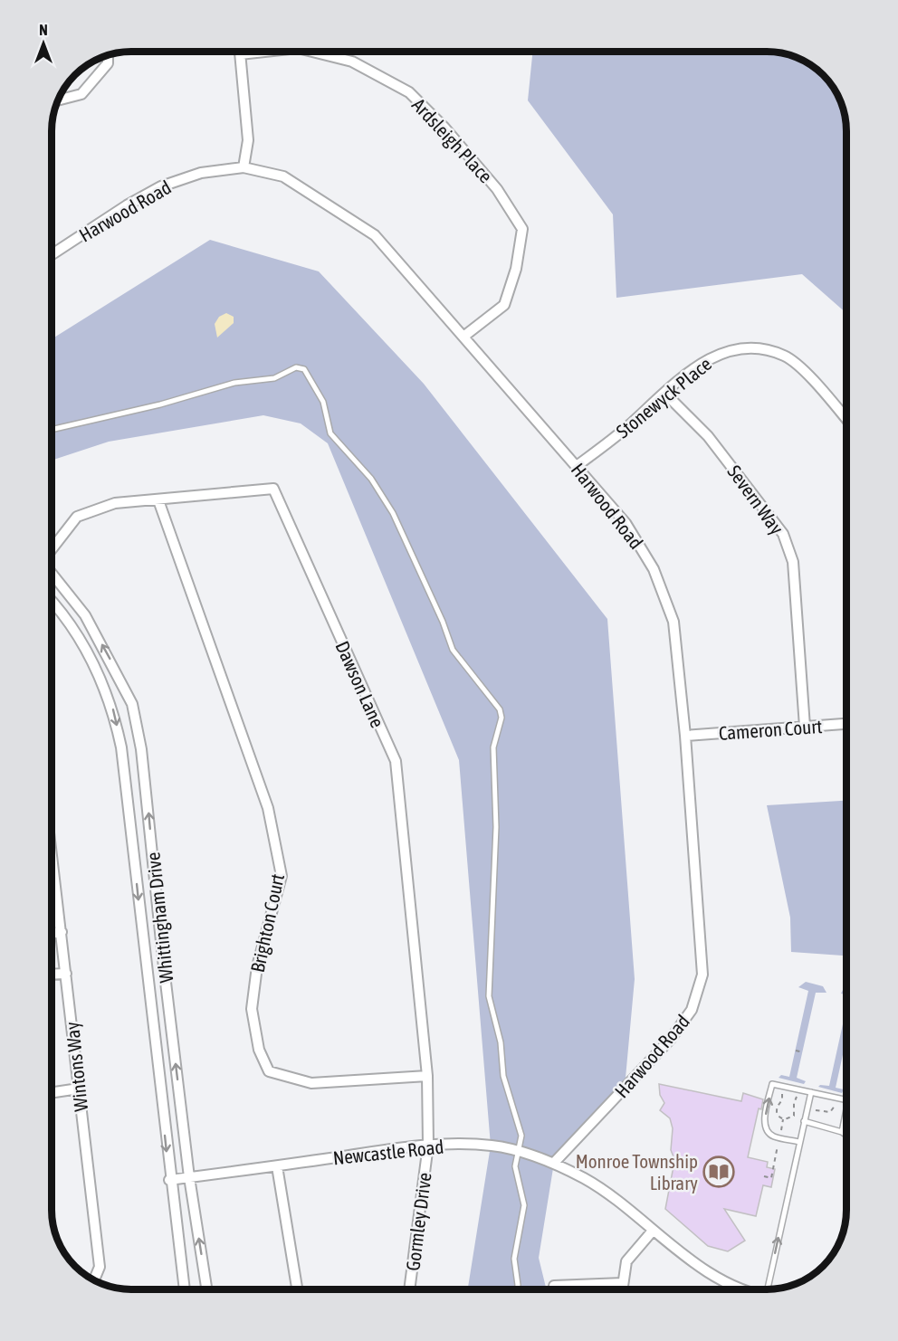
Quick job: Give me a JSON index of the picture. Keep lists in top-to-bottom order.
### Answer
{
  "streets": {
    "street": [
      "Ardsleigh Place",
      "Harwood Road",
      "Stonewyck Place",
      "Severn Way",
      "Dawson Lane",
      "Cameron Court",
      "Whittingham Drive",
      "Brighton Court",
      "Wintons Way",
      "Newcastle Road",
      "Gormley Drive"
    ]
  },
  "crossings": [
    ["Ardsleigh Place", "Harwood Road"],
    ["Harwood Road", "Stonewyck Place"],
    ["Harwood Road", "Cameron Court"],
    ["Harwood Road", "Newcastle Road"],
    ["Stonewyck Place", "Severn Way"],
    ["Severn Way", "Cameron Court"],
    ["Dawson Lane", "Brighton Court"],
    ["Dawson Lane", "Newcastle Road"],
    ["Dawson Lane", "Gormley Drive"],
    ["Whittingham Drive", "Newcastle Road"],
    ["Newcastle Road", "Gormley Drive"]
  ],
  "places": {
    "library": ["Monroe Township Library"]
  },
  "north": "top"
}
